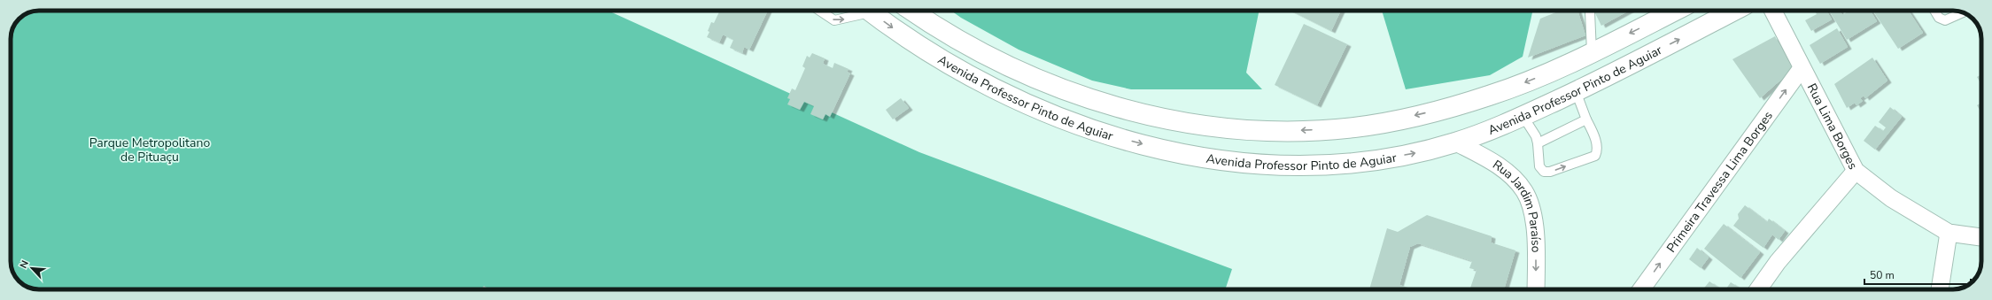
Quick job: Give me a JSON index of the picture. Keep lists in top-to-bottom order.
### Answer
{
  "streets": {
    "main road": ["Avenida Professor Pinto de Aguiar"],
    "street": ["Rua Lima Borges", "Primeira Travessa Lima Borges", "Rua Jardim Paraíso"]
  },
  "crossings": [
    ["Avenida Professor Pinto de Aguiar", "Rua Jardim Paraíso"],
    ["Rua Lima Borges", "Primeira Travessa Lima Borges"]
  ],
  "one_way": ["Rua Jardim Paraíso"],
  "parks": ["Parque Metropolitano de Pituaçu"],
  "scale_bar": "50 m",
  "north": "top left"
}
